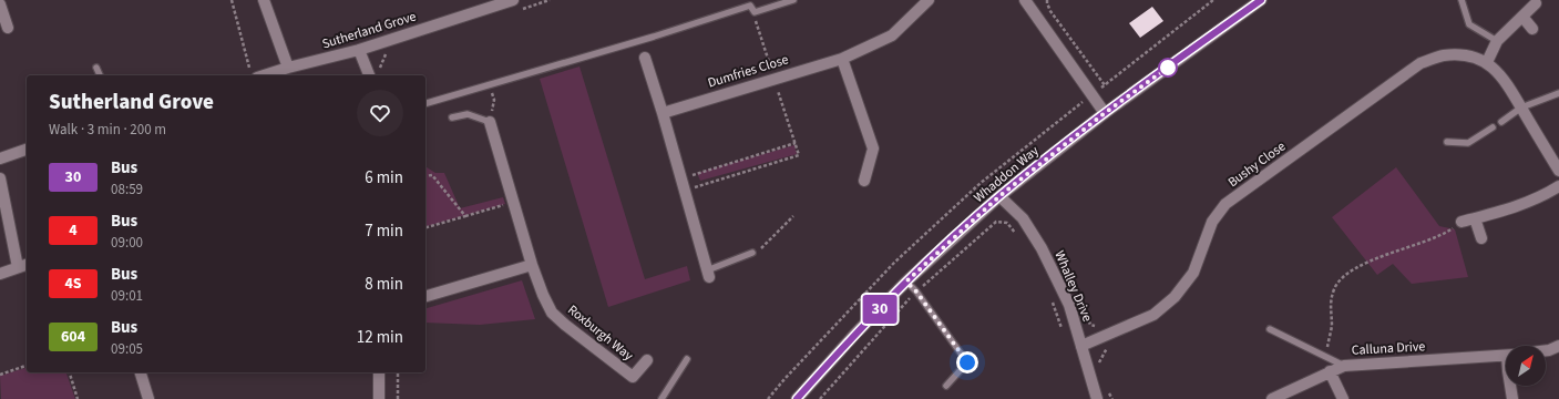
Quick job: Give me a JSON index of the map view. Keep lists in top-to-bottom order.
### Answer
{
  "streets": {
    "street": [
      "Sutherland Grove",
      "Dumfries Close",
      "Bushy Close",
      "Whaddon Way",
      "Whalley Drive",
      "Roxburgh Way",
      "Calluna Drive"
    ]
  },
  "crossings": [
    ["Bushy Close", "Whalley Drive"],
    ["Whaddon Way", "Whalley Drive"]
  ],
  "lines": ["bus line 30"],
  "north": "top right",
  "page": {
    "on_map": "30",
    "heading": ["Sutherland Grove", "Walk · 3 min · 200 m"],
    "list": [
      {
        "mark": "30",
        "name": "Bus",
        "note": "08:59",
        "value": "6 min"
      },
      {
        "mark": "4",
        "name": "Bus",
        "note": "09:00",
        "value": "7 min"
      },
      {
        "mark": "4S",
        "name": "Bus",
        "note": "09:01",
        "value": "8 min"
      },
      {
        "mark": "604",
        "name": "Bus",
        "note": "09:05",
        "value": "12 min"
      }
    ]
  }
}
